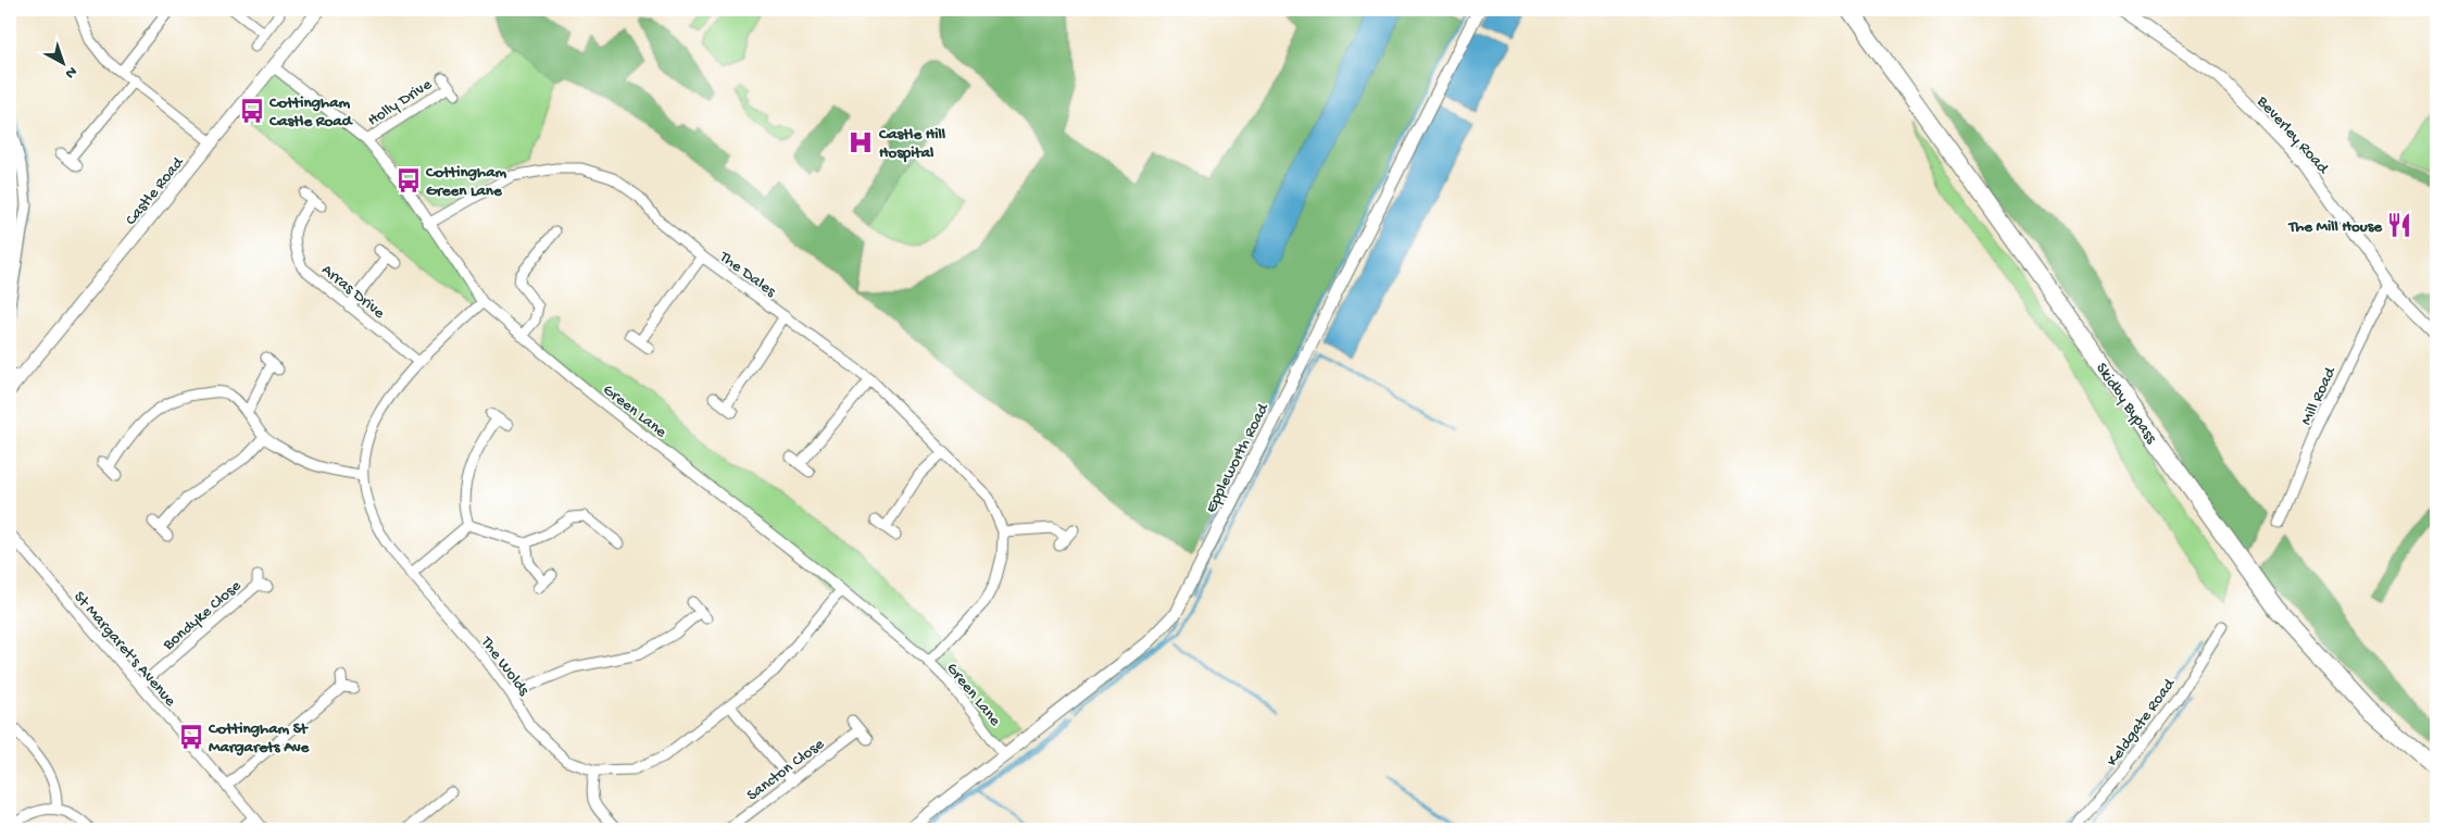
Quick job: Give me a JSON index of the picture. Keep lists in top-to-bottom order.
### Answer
{
  "streets": {
    "highway": ["Skidby Bypass"],
    "street": [
      "Holly Drive",
      "Beverley Road",
      "Castle Road",
      "The Dales",
      "Arras Drive",
      "Mill Road",
      "Green Lane",
      "Eppleworth Road",
      "Bondyke Close",
      "St Margaret's Avenue",
      "The Wolds",
      "Keldgate Road",
      "Sancton Close"
    ]
  },
  "crossings": [
    ["Holly Drive", "Green Lane"],
    ["Beverley Road", "Mill Road"],
    ["Castle Road", "Green Lane"],
    ["The Dales", "Green Lane"],
    ["Arras Drive", "The Wolds"],
    ["Green Lane", "Eppleworth Road"],
    ["Green Lane", "The Wolds"],
    ["Bondyke Close", "St Margaret's Avenue"]
  ],
  "places": {
    "bus stop": ["Cottingham Castle Road", "Cottingham Green Lane", "Cottingham St Margarets Ave"],
    "hospital": ["Castle Hill Hospital"],
    "restaurant": ["The Mill House"]
  },
  "north": "bottom right"
}
